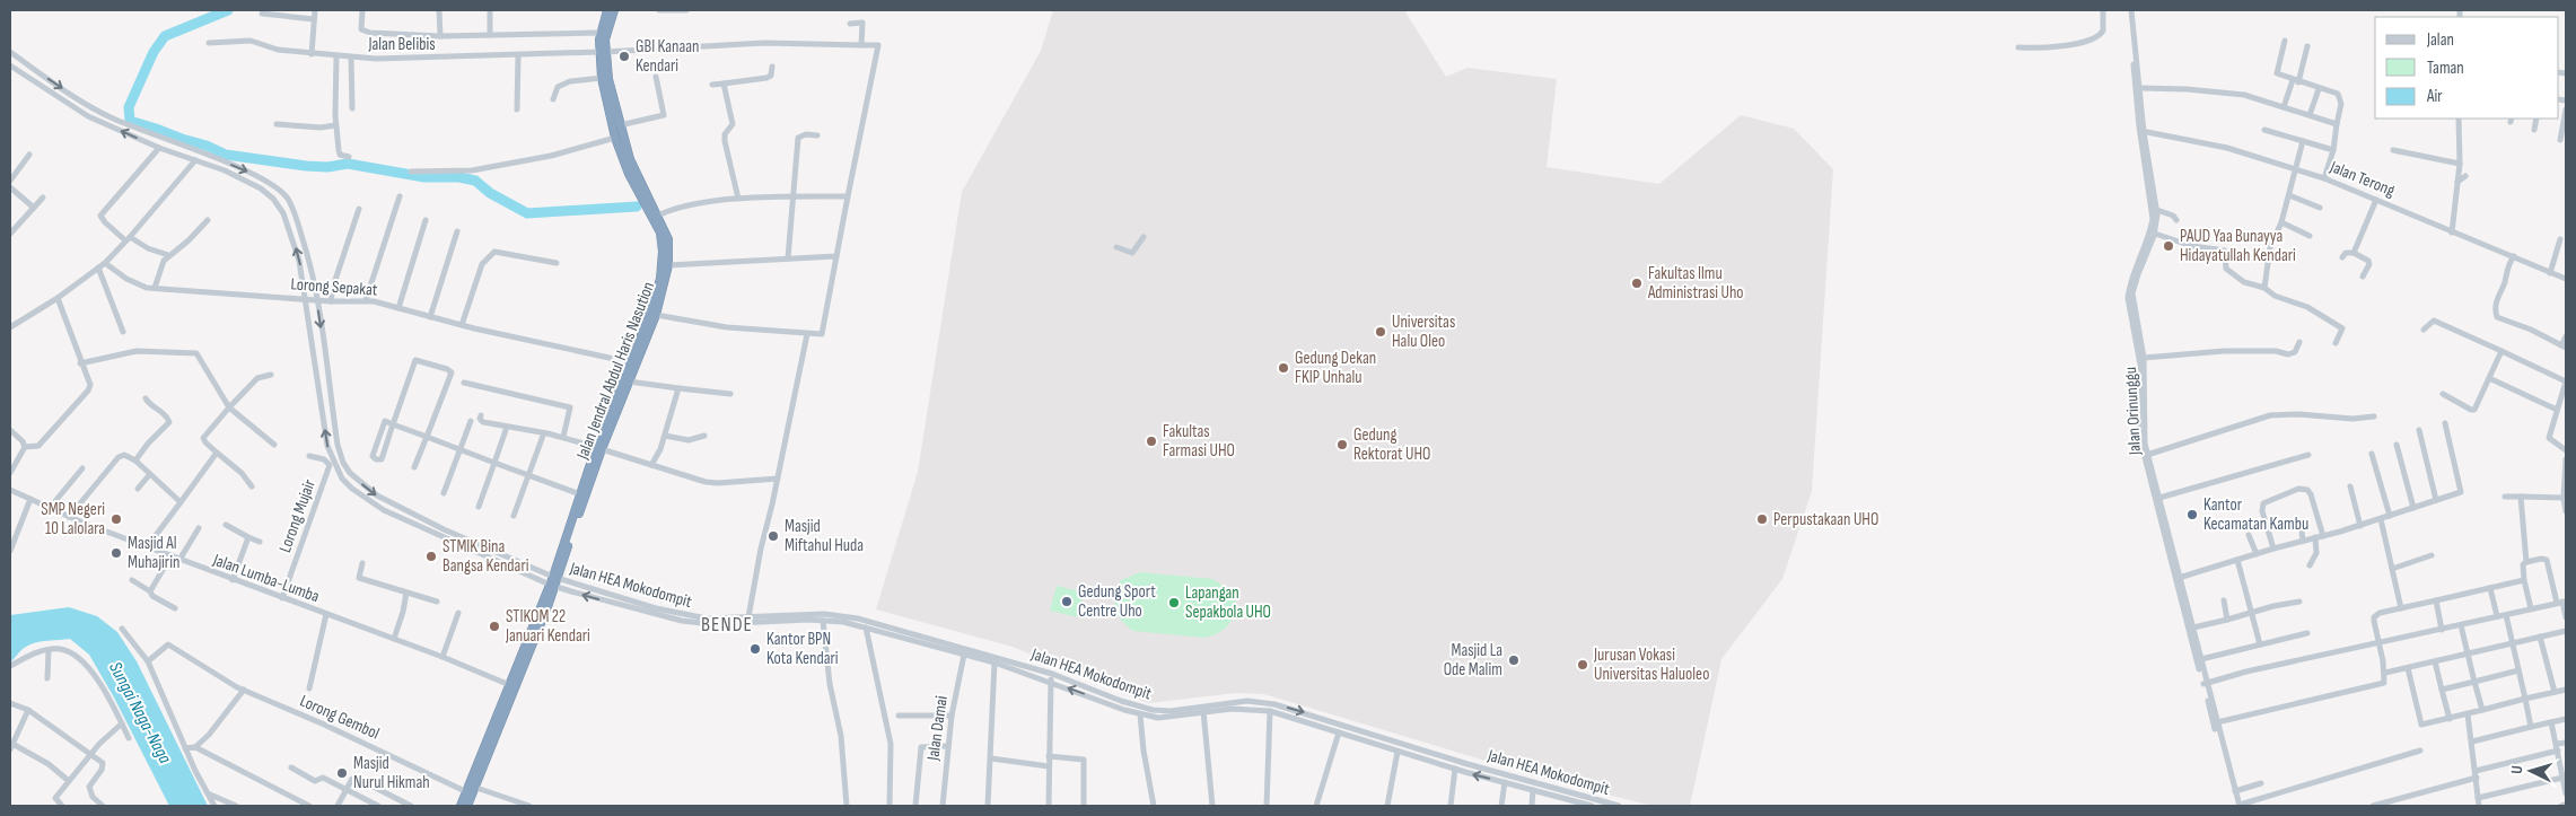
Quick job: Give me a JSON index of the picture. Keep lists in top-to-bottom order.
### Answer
{
  "streets": {
    "highway": ["Jalan Jendral Abdul Haris Nasution"],
    "street": [
      "Jalan Belibis",
      "Jalan Terong",
      "Lorong Sepakat",
      "Jalan Orinunggu",
      "Lorong Mujair",
      "Jalan Lumba-Lumba",
      "Jalan HEA Mokodompit",
      "Lorong Gembol",
      "Jalan Damai"
    ]
  },
  "crossings": [
    ["Jalan Belibis", "Jalan Jendral Abdul Haris Nasution"],
    ["Jalan Terong", "Jalan Orinunggu"],
    ["Lorong Sepakat", "Jalan Jendral Abdul Haris Nasution"],
    ["Jalan Jendral Abdul Haris Nasution", "Jalan HEA Mokodompit"],
    ["Lorong Mujair", "Jalan Lumba-Lumba"],
    ["Jalan HEA Mokodompit", "Jalan Damai"]
  ],
  "districts": ["BENDE"],
  "water": ["Sungai Naga-Naga"],
  "places": [
    "GBI Kanaan Kendari",
    "PAUD Yaa Bunayya Hidayatullah Kendari",
    "Fakultas Ilmu Administrasi Uho",
    "Universitas Halu Oleo",
    "Gedung Dekan FKIP Unhalu",
    "Fakultas Farmasi UHO",
    "Gedung Rektorat UHO",
    "Kantor Kecamatan Kambu",
    "SMP Negeri 10 Lalolara",
    "Perpustakaan UHO",
    "Masjid Miftahul Huda",
    "Masjid Al Muhajirin",
    "STMIK Bina Bangsa Kendari",
    "Gedung Sport Centre Uho",
    "Lapangan Sepakbola UHO",
    "STIKOM 22 Januari Kendari",
    "Kantor BPN Kota Kendari",
    "Masjid La Ode Malim",
    "Jurusan Vokasi Universitas Haluoleo",
    "Masjid Nurul Hikmah"
  ],
  "legend": ["Jalan", "Taman", "Air"],
  "north": "left"
}
